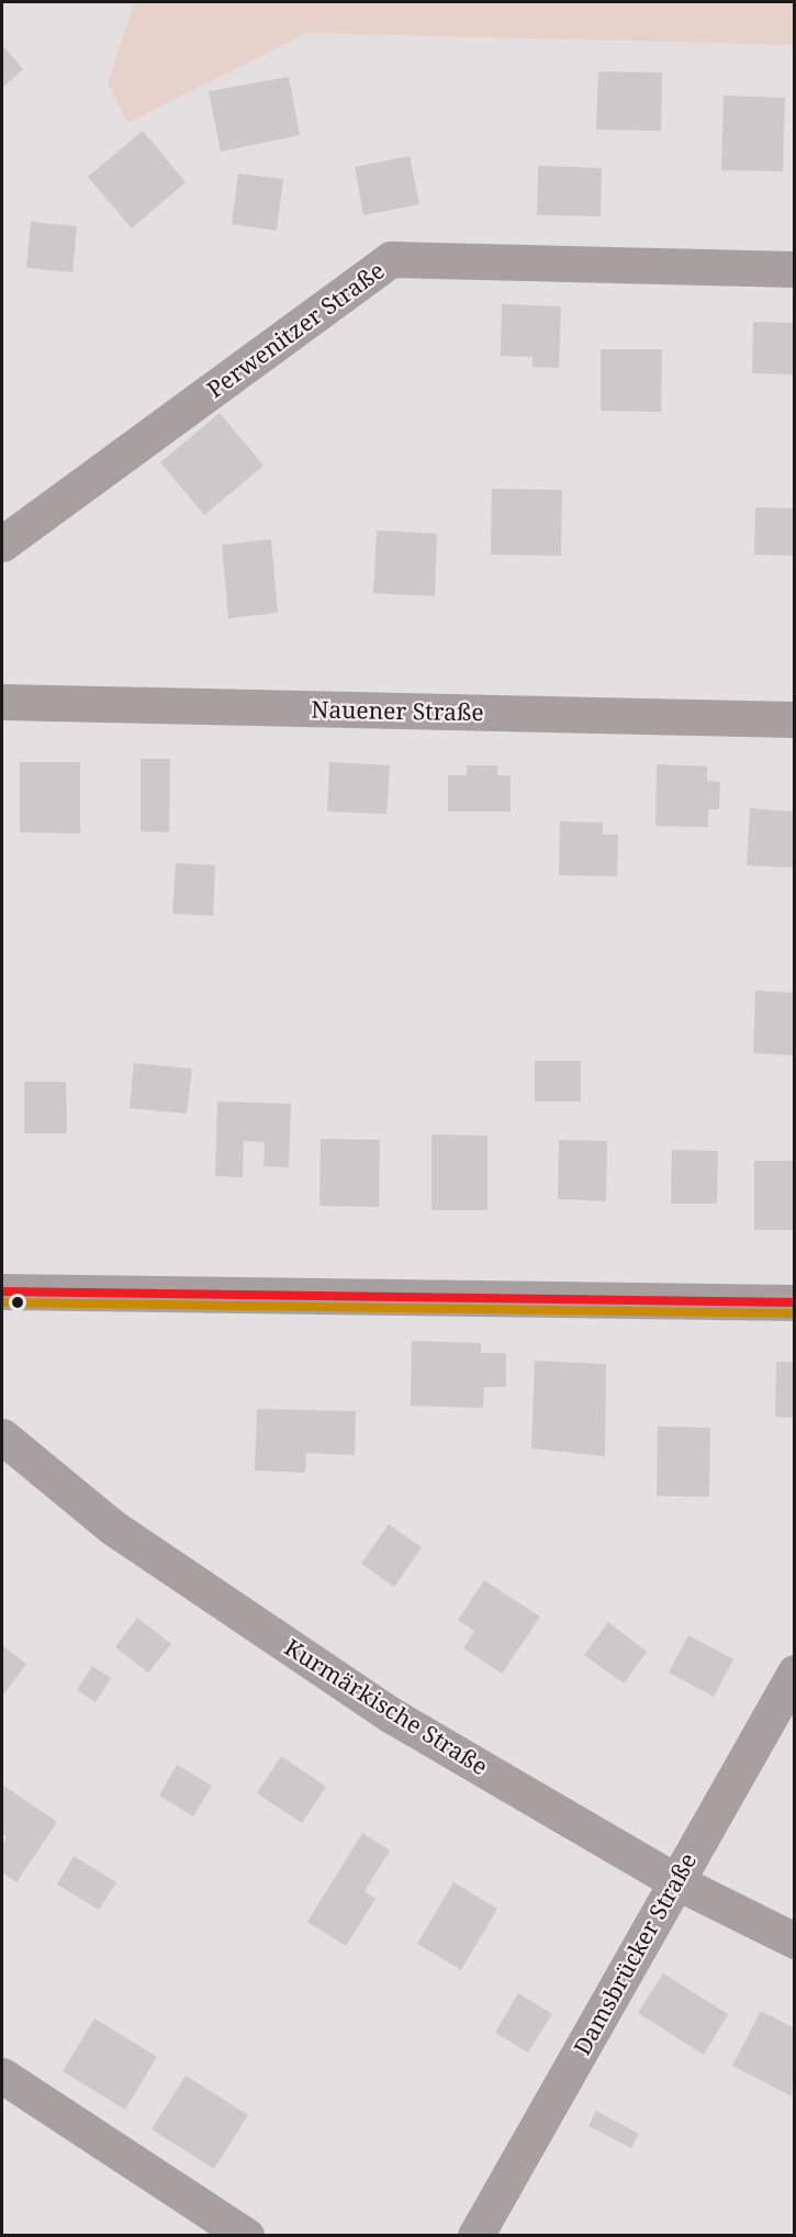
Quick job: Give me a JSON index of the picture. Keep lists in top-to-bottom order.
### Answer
{
  "streets": {
    "street": [
      "Perwenitzer Straße",
      "Nauener Straße",
      "Kurmärkische Straße",
      "Damsbrücker Straße"
    ]
  },
  "crossings": [
    ["Kurmärkische Straße", "Damsbrücker Straße"]
  ]
}
